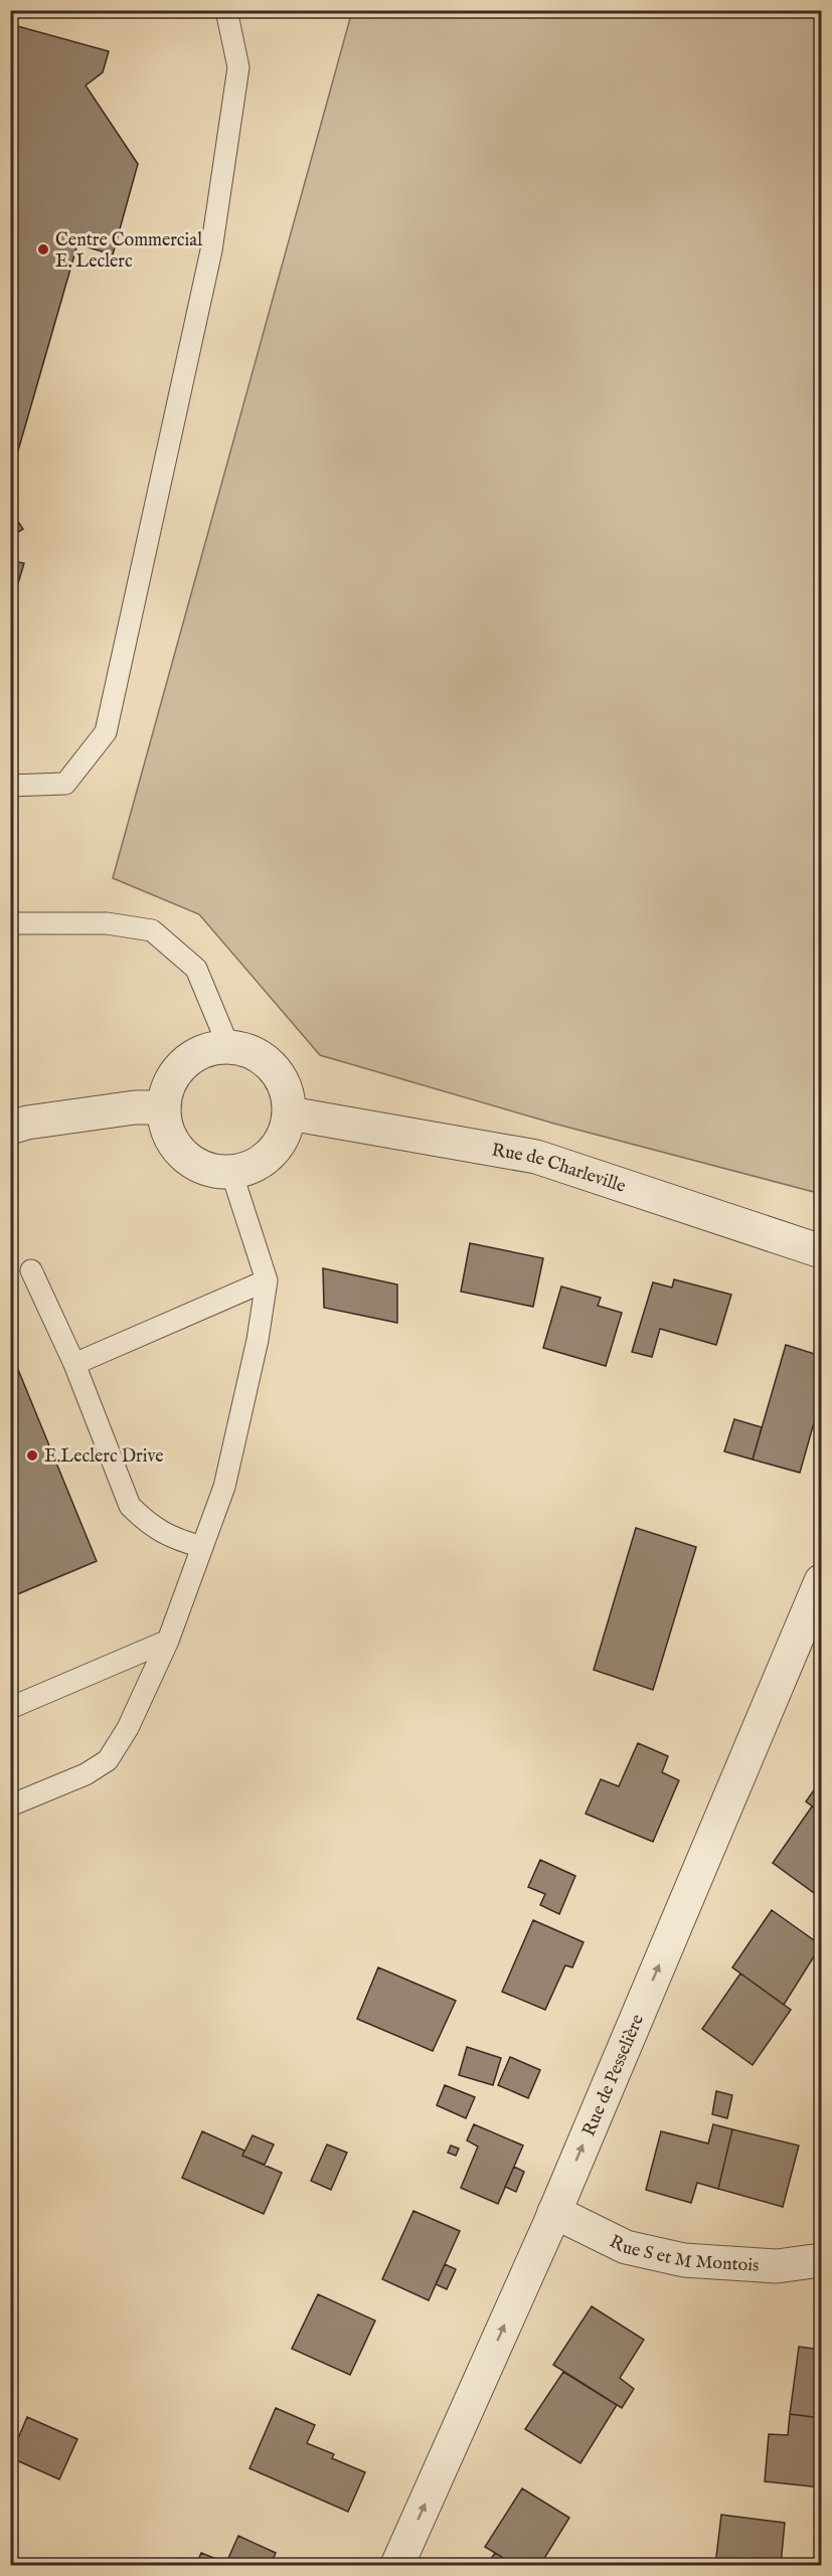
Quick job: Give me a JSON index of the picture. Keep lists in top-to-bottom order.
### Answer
{
  "streets": {
    "street": ["Rue de Charleville", "Rue de Pesselière", "Rue S et M Montois"]
  },
  "crossings": [
    ["Rue de Pesselière", "Rue S et M Montois"]
  ],
  "one_way": ["Rue de Pesselière"],
  "places": ["Centre Commercial E. Leclerc", "E.Leclerc Drive"]
}
